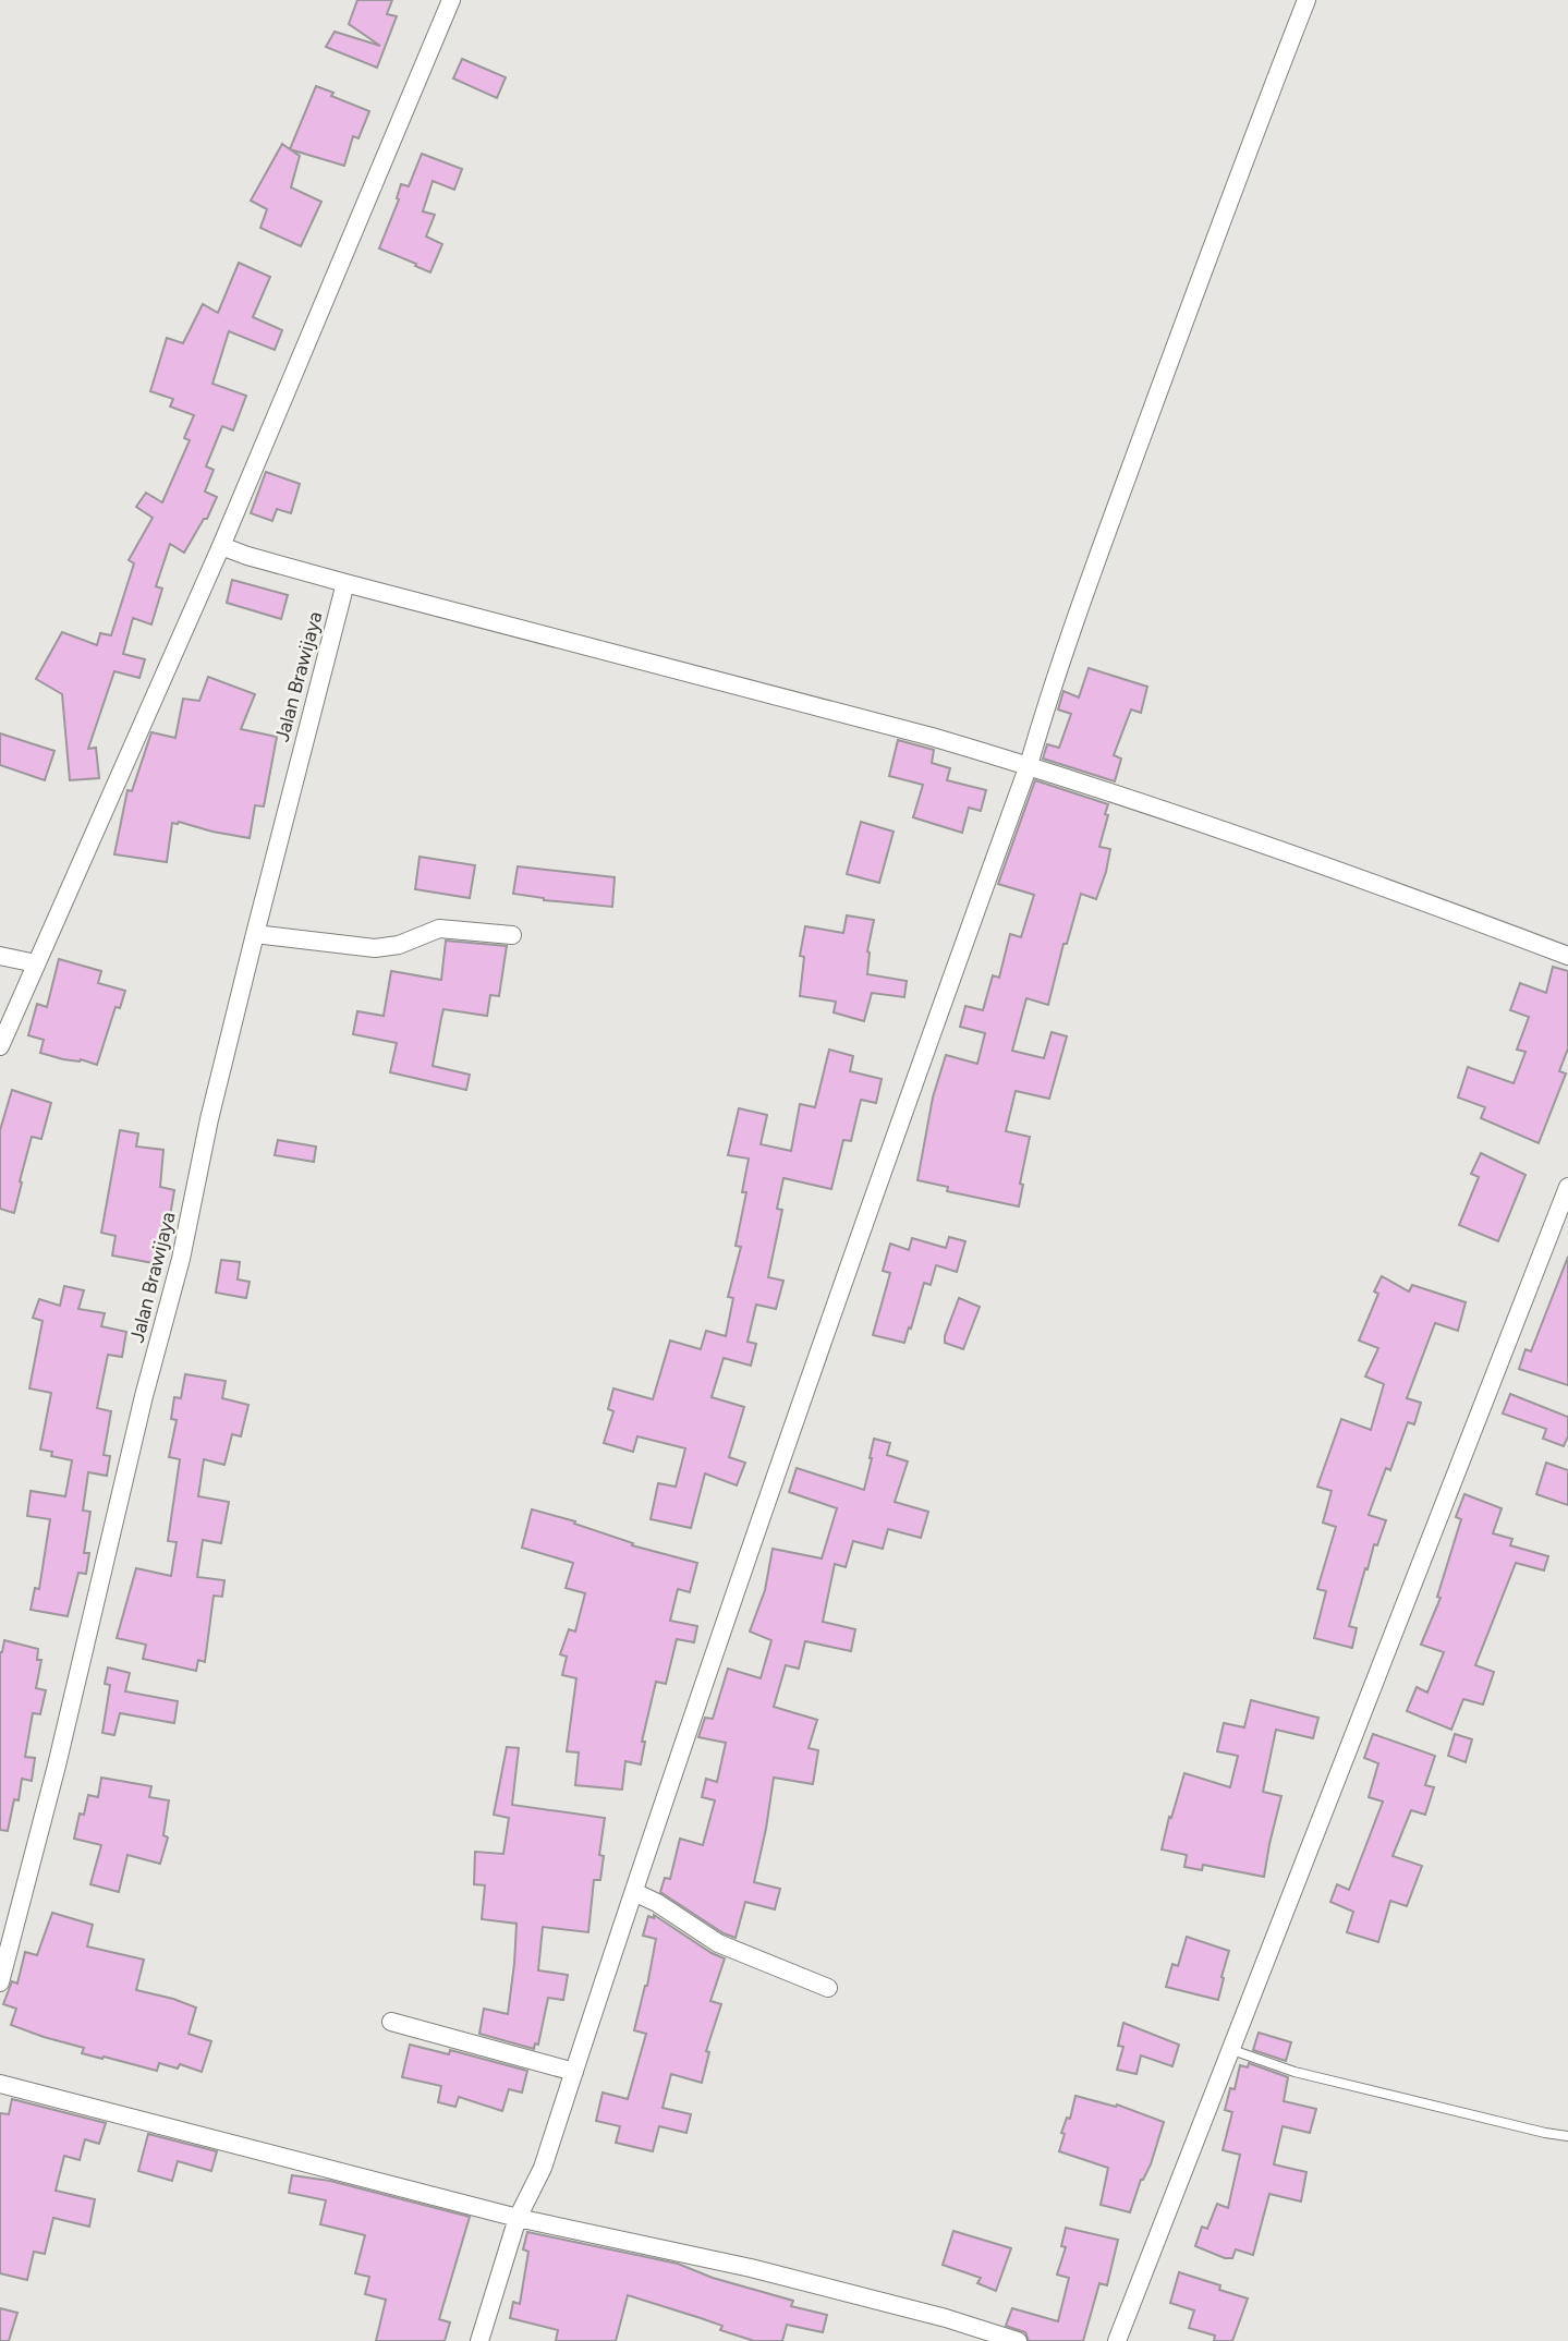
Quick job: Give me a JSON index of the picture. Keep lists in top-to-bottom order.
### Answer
{
  "streets": {
    "street": ["Jalan Brawijaya"]
  }
}
